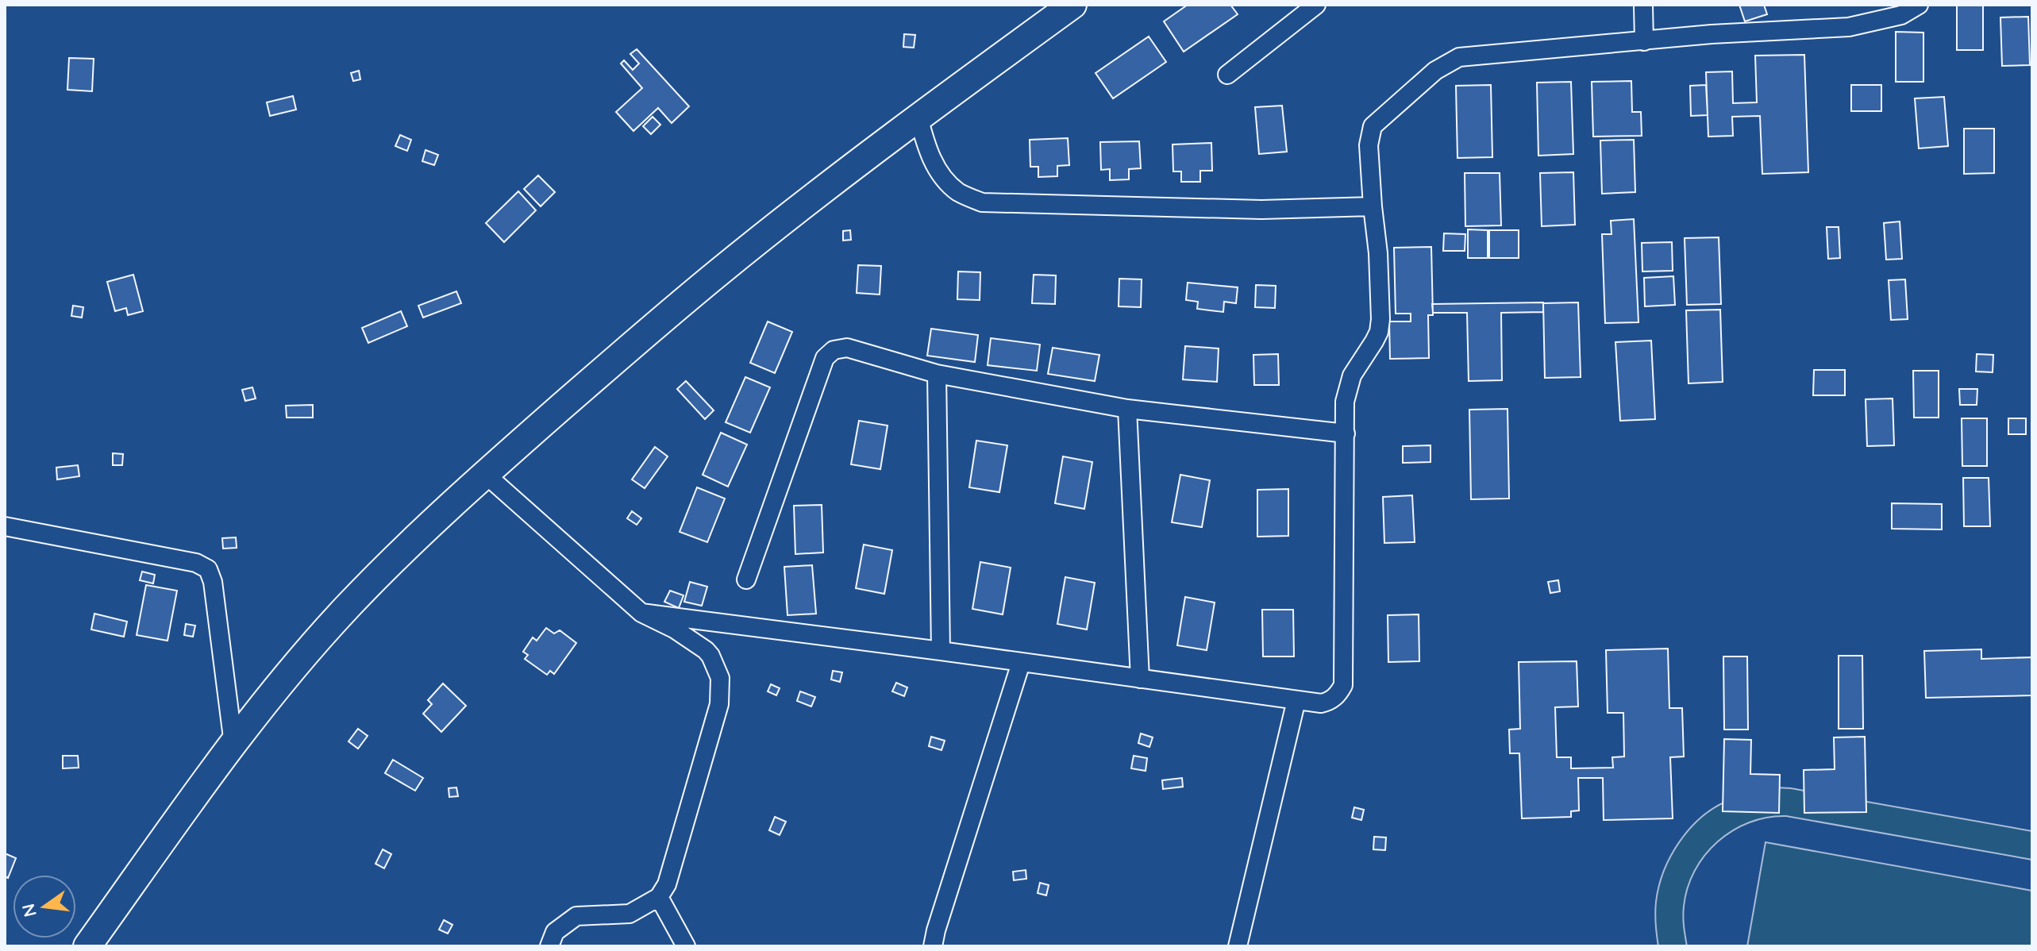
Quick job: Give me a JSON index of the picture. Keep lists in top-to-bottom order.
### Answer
{
  "north": "left"
}
